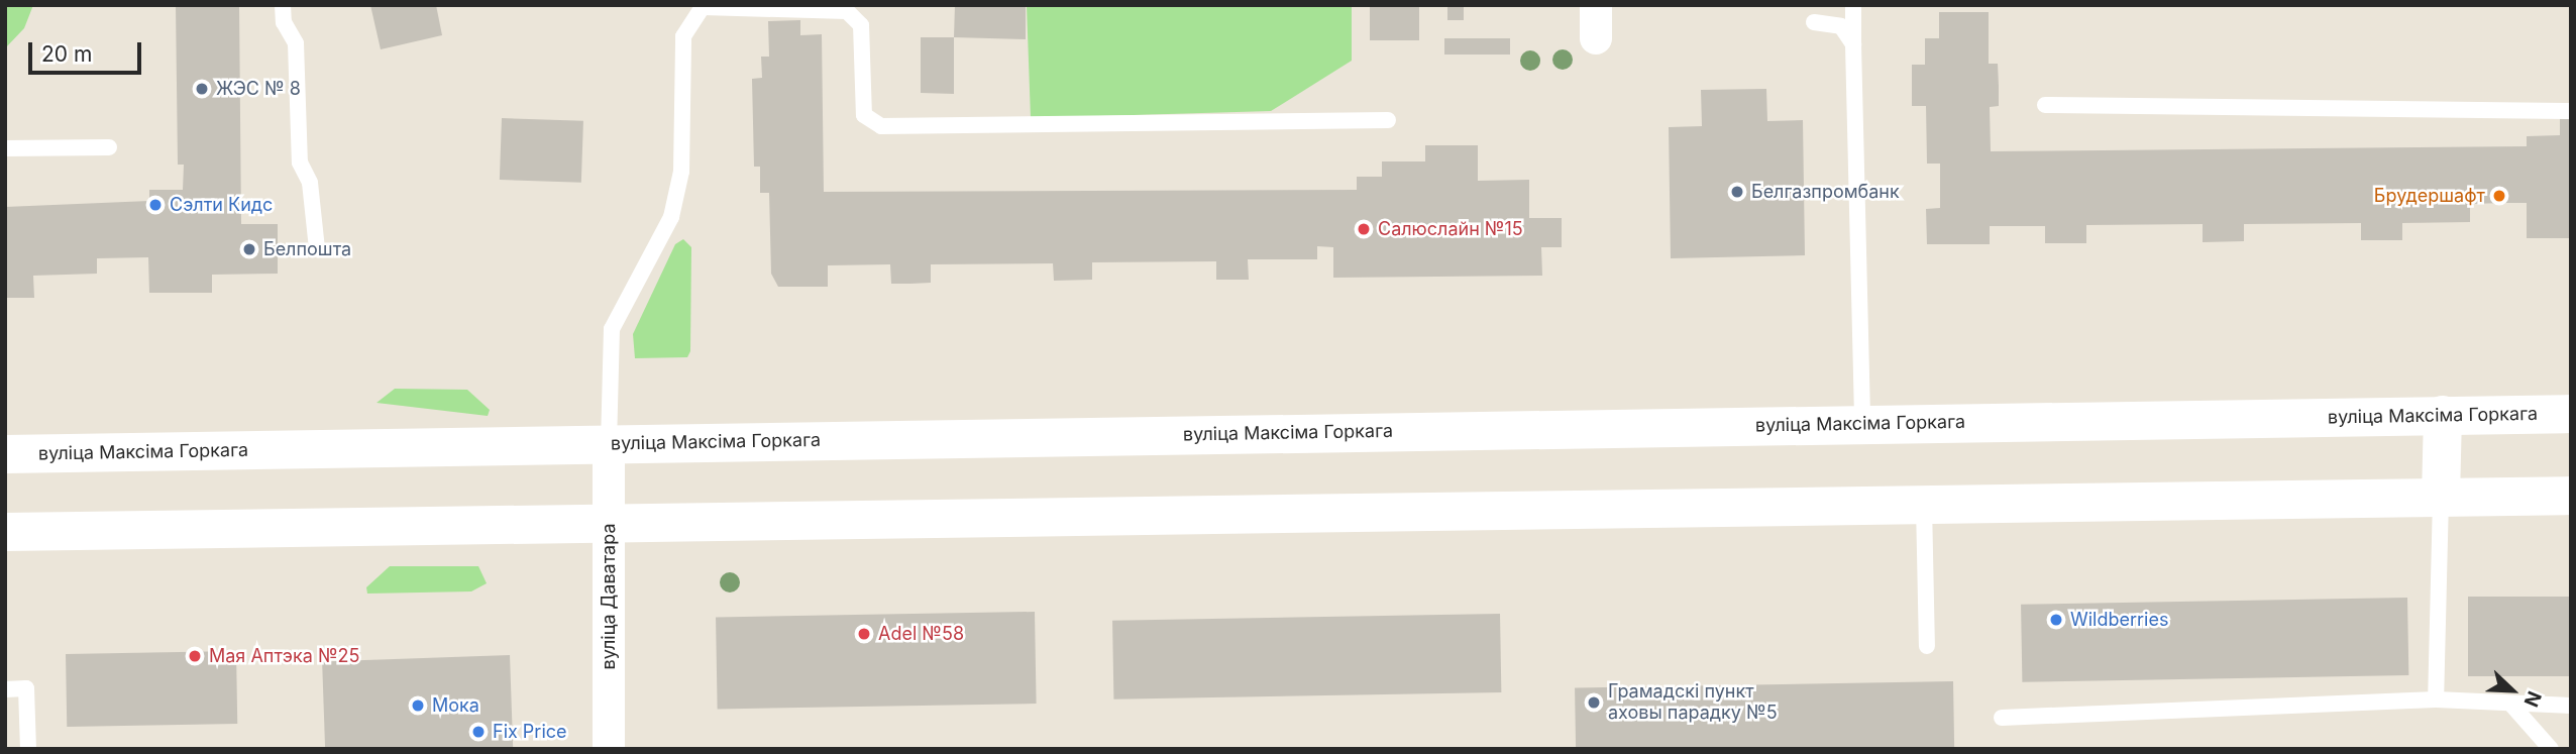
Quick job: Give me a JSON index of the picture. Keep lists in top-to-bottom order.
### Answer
{
  "streets": {
    "main road": ["вуліца Максіма Горкага"],
    "street": ["вуліца Даватара"]
  },
  "crossings": [
    ["вуліца Максіма Горкага", "вуліца Даватара"]
  ],
  "places": [
    "ЖЭС № 8",
    "Белгазпромбанк",
    "Брудершафт",
    "Сэлти Кидс",
    "Салюслайн №15",
    "Белпошта",
    "Wildberries",
    "Adel №58",
    "Мая Аптэка №25",
    "Грамадскі пункт аховы парадку №5",
    "Мока",
    "Fix Price"
  ],
  "scale_bar": "20 m",
  "north": "bottom right"
}
